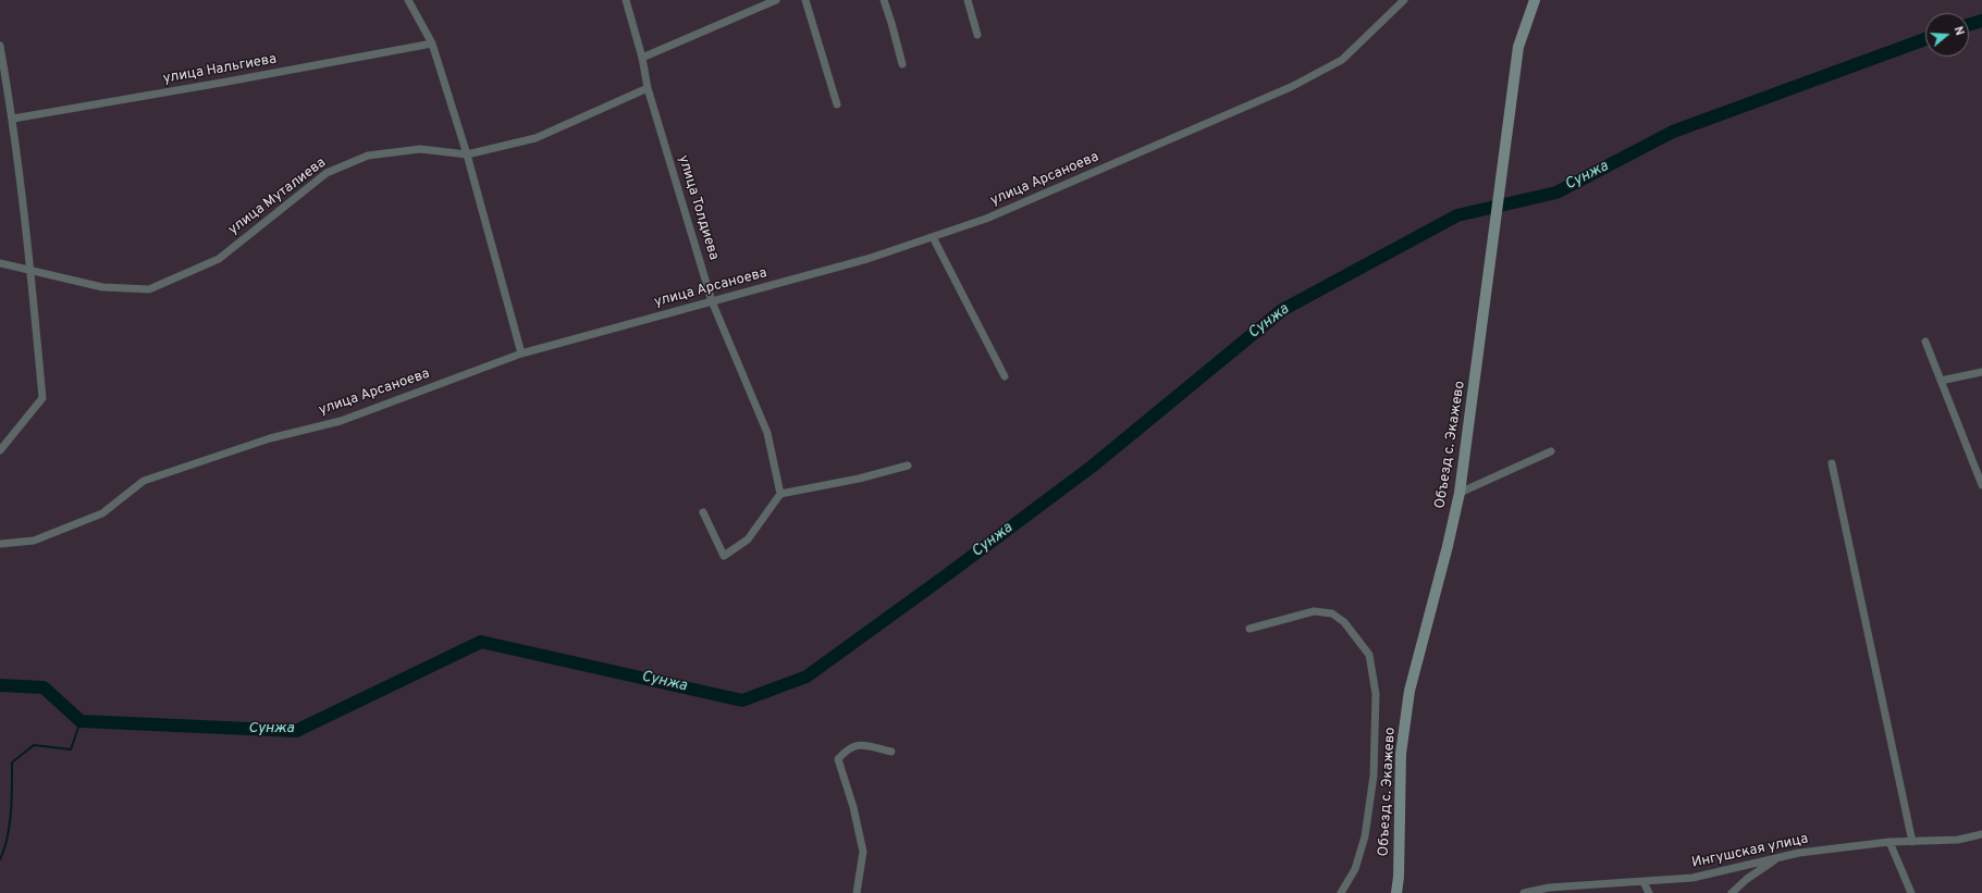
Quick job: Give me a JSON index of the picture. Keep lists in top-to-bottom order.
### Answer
{
  "streets": {
    "main road": ["Объезд с. Экажево"],
    "street": [
      "улица Нальгиева",
      "улица Арсаноева",
      "улица Муталиева",
      "улица Толдиева",
      "Ингушская улица"
    ]
  },
  "crossings": [
    ["улица Арсаноева", "улица Толдиева"],
    ["улица Муталиева", "улица Толдиева"]
  ],
  "water": ["Сунжа"],
  "north": "right"
}
